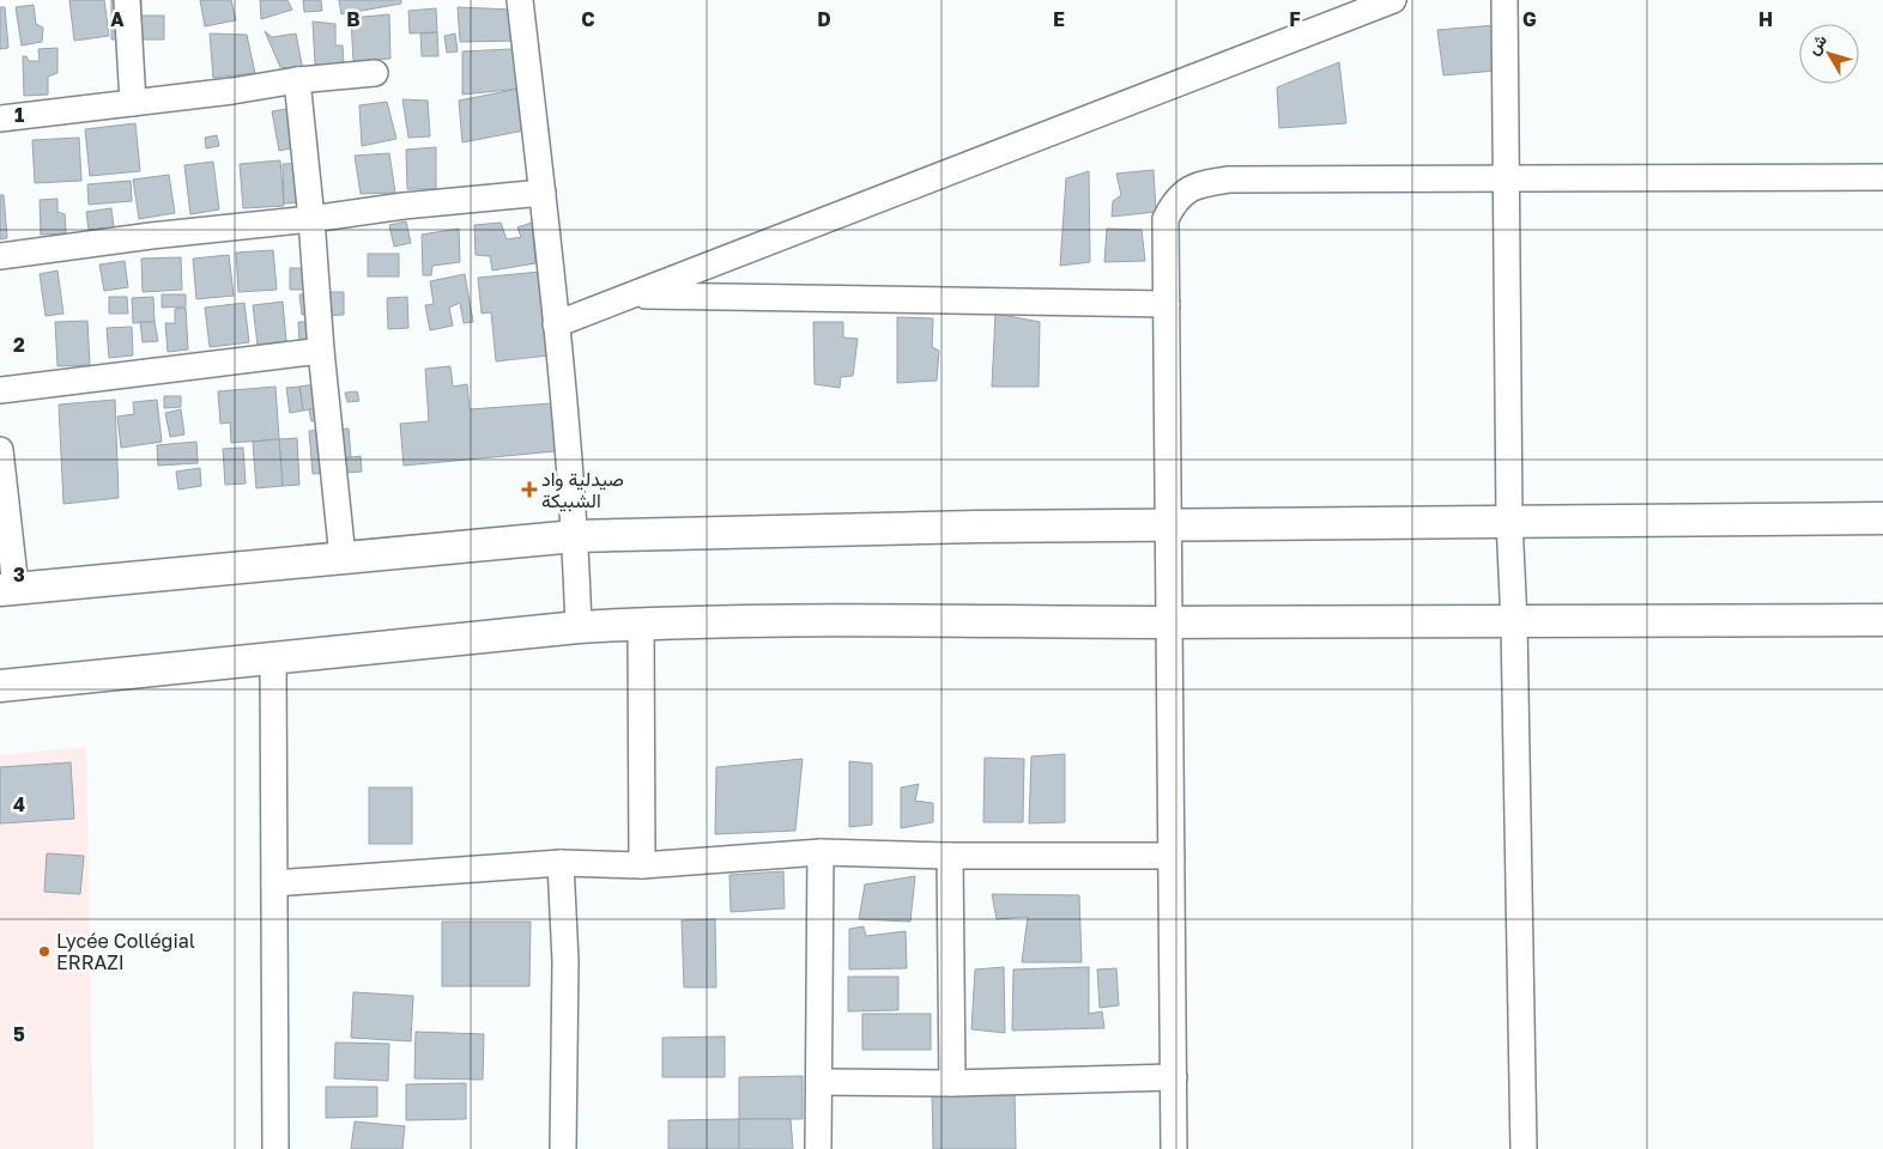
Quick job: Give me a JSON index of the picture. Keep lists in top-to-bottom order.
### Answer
{
  "places": {
    "health": ["صيدلية واد الشبيكة"],
    "other": ["Lycée Collégial ERRAZI"]
  },
  "north": "top left",
  "grid": {
    "columns": [
      "A",
      "B",
      "C",
      "D",
      "E",
      "F",
      "G",
      "H"
    ],
    "rows": [
      "1",
      "2",
      "3",
      "4",
      "5"
    ]
  }
}
